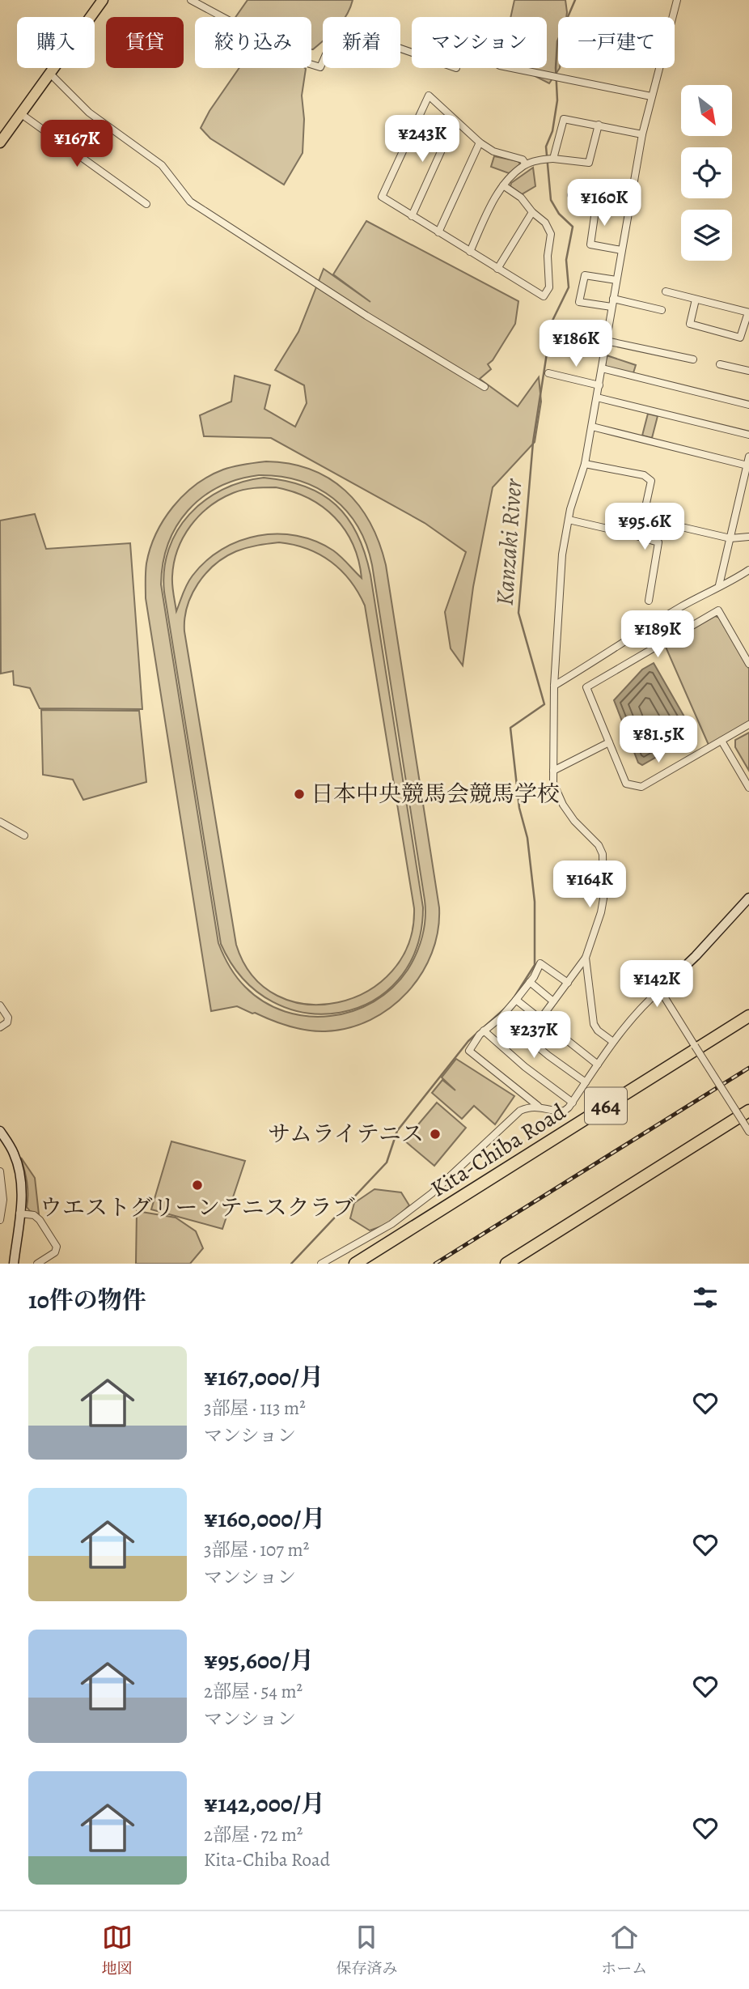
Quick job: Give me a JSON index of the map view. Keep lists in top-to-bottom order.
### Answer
{
  "streets": {
    "highway": ["464", "Kita-Chiba Road"]
  },
  "water": ["Kanzaki River"],
  "places": ["日本中央競馬会競馬学校", "サムライテニス", "ウエストグリーンテニスクラブ"],
  "north": "bottom right",
  "page": {
    "chip": [
      "購入",
      "賃貸",
      "絞り込み",
      "新着",
      "マンション",
      "一戸建て"
    ],
    "price": [
      "¥243K",
      "¥167K",
      "¥160K",
      "¥186K",
      "¥95.6K",
      "¥189K",
      "¥81.5K",
      "¥164K",
      "¥142K",
      "¥237K"
    ],
    "heading": "10件の物件",
    "list": [
      {
        "name": "¥167,000/月",
        "note": "3部屋 · 113 m² · マンション"
      },
      {
        "name": "¥160,000/月",
        "note": "3部屋 · 107 m² · マンション"
      },
      {
        "name": "¥95,600/月",
        "note": "2部屋 · 54 m² · マンション"
      },
      {
        "name": "¥142,000/月",
        "note": "2部屋 · 72 m² · Kita-Chiba Road"
      }
    ],
    "tabs": ["地図", "保存済み", "ホーム"]
  }
}
